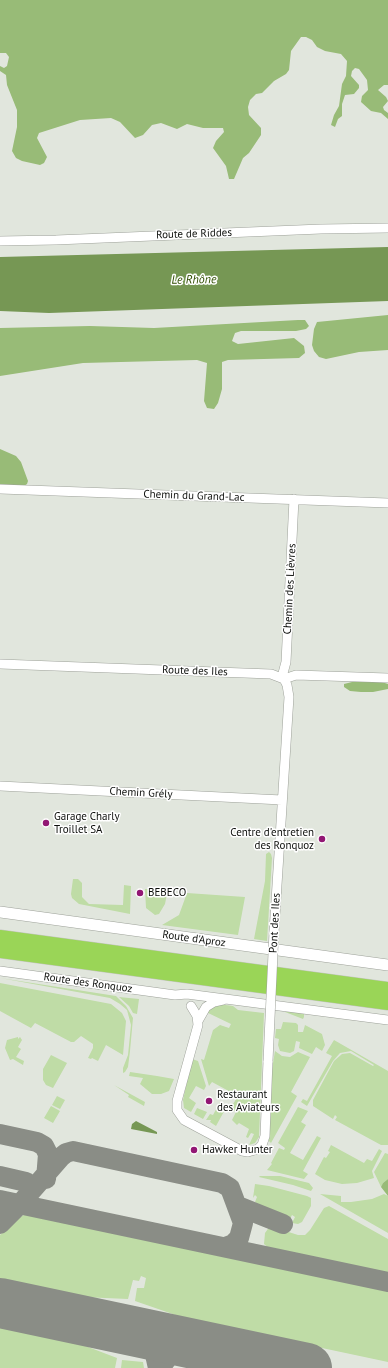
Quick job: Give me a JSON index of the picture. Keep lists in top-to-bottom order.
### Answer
{
  "streets": {
    "street": [
      "Route de Riddes",
      "Chemin du Grand-Lac",
      "Chemin des Lièvres",
      "Route des Iles",
      "Chemin Grély",
      "Pont des Iles",
      "Route d'Aproz",
      "Route des Ronquoz"
    ]
  },
  "crossings": [
    ["Chemin du Grand-Lac", "Chemin des Lièvres"],
    ["Chemin des Lièvres", "Route des Iles"],
    ["Chemin des Lièvres", "Pont des Iles"],
    ["Route des Iles", "Pont des Iles"],
    ["Chemin Grély", "Pont des Iles"]
  ],
  "water": ["Le Rhône"],
  "places": [
    "Garage Charly Troillet SA",
    "Centre d'entretien des Ronquoz",
    "BEBECO",
    "Restaurant des Aviateurs",
    "Hawker Hunter"
  ]
}
